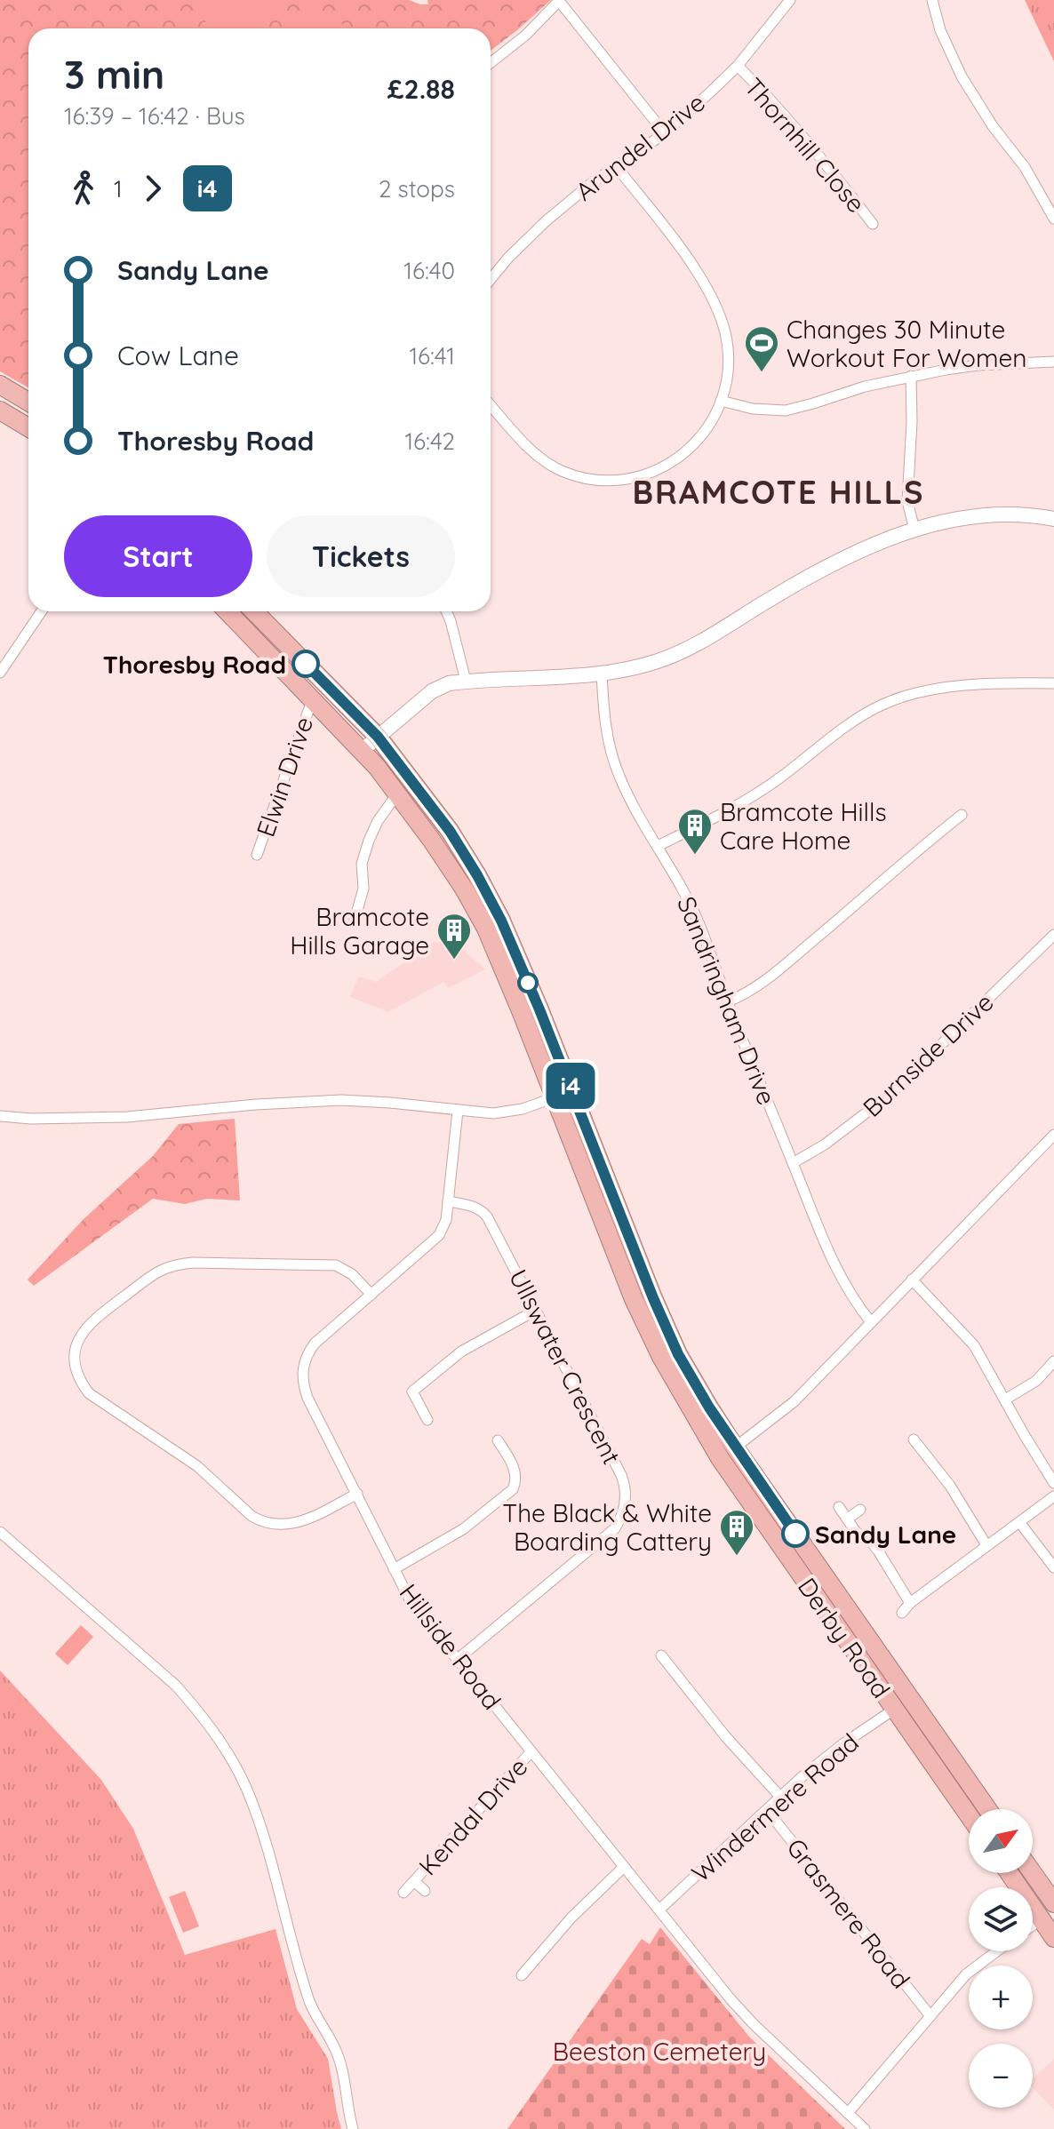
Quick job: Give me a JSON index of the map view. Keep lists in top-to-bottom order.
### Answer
{
  "streets": {
    "highway": ["Derby Road"],
    "street": [
      "Thornhill Close",
      "Arundel Drive",
      "Elwin Drive",
      "Sandringham Drive",
      "Burnside Drive",
      "Ullswater Crescent",
      "Hillside Road",
      "Windermere Road",
      "Kendal Drive",
      "Grasmere Road"
    ]
  },
  "crossings": [
    ["Thornhill Close", "Arundel Drive"],
    ["Elwin Drive", "Derby Road"],
    ["Sandringham Drive", "Burnside Drive"],
    ["Ullswater Crescent", "Hillside Road"],
    ["Derby Road", "Windermere Road"],
    ["Hillside Road", "Windermere Road"],
    ["Hillside Road", "Kendal Drive"],
    ["Windermere Road", "Grasmere Road"]
  ],
  "districts": ["BRAMCOTE HILLS"],
  "parks": ["Beeston Cemetery"],
  "places": {
    "sports": ["Changes 30 Minute Workout For Women"],
    "other": ["Thoresby Road", "Sandy Lane"],
    "building": ["Bramcote Hills Care Home", "Bramcote Hills Garage", "The Black & White Boarding Cattery"]
  },
  "lines": ["bus line i4"],
  "north": "top right",
  "page": {
    "on_map": "i4",
    "heading": ["3 min", "16:39 – 16:42 · Bus", "£2.88"],
    "legs": ["1", "i4", "2 stops"],
    "list": [
      {
        "name": "Sandy Lane",
        "value": "16:40"
      },
      {
        "name": "Cow Lane",
        "value": "16:41"
      },
      {
        "name": "Thoresby Road",
        "value": "16:42"
      }
    ],
    "buttons": ["Start", "Tickets"],
    "map_buttons": ["+", "−"]
  }
}
